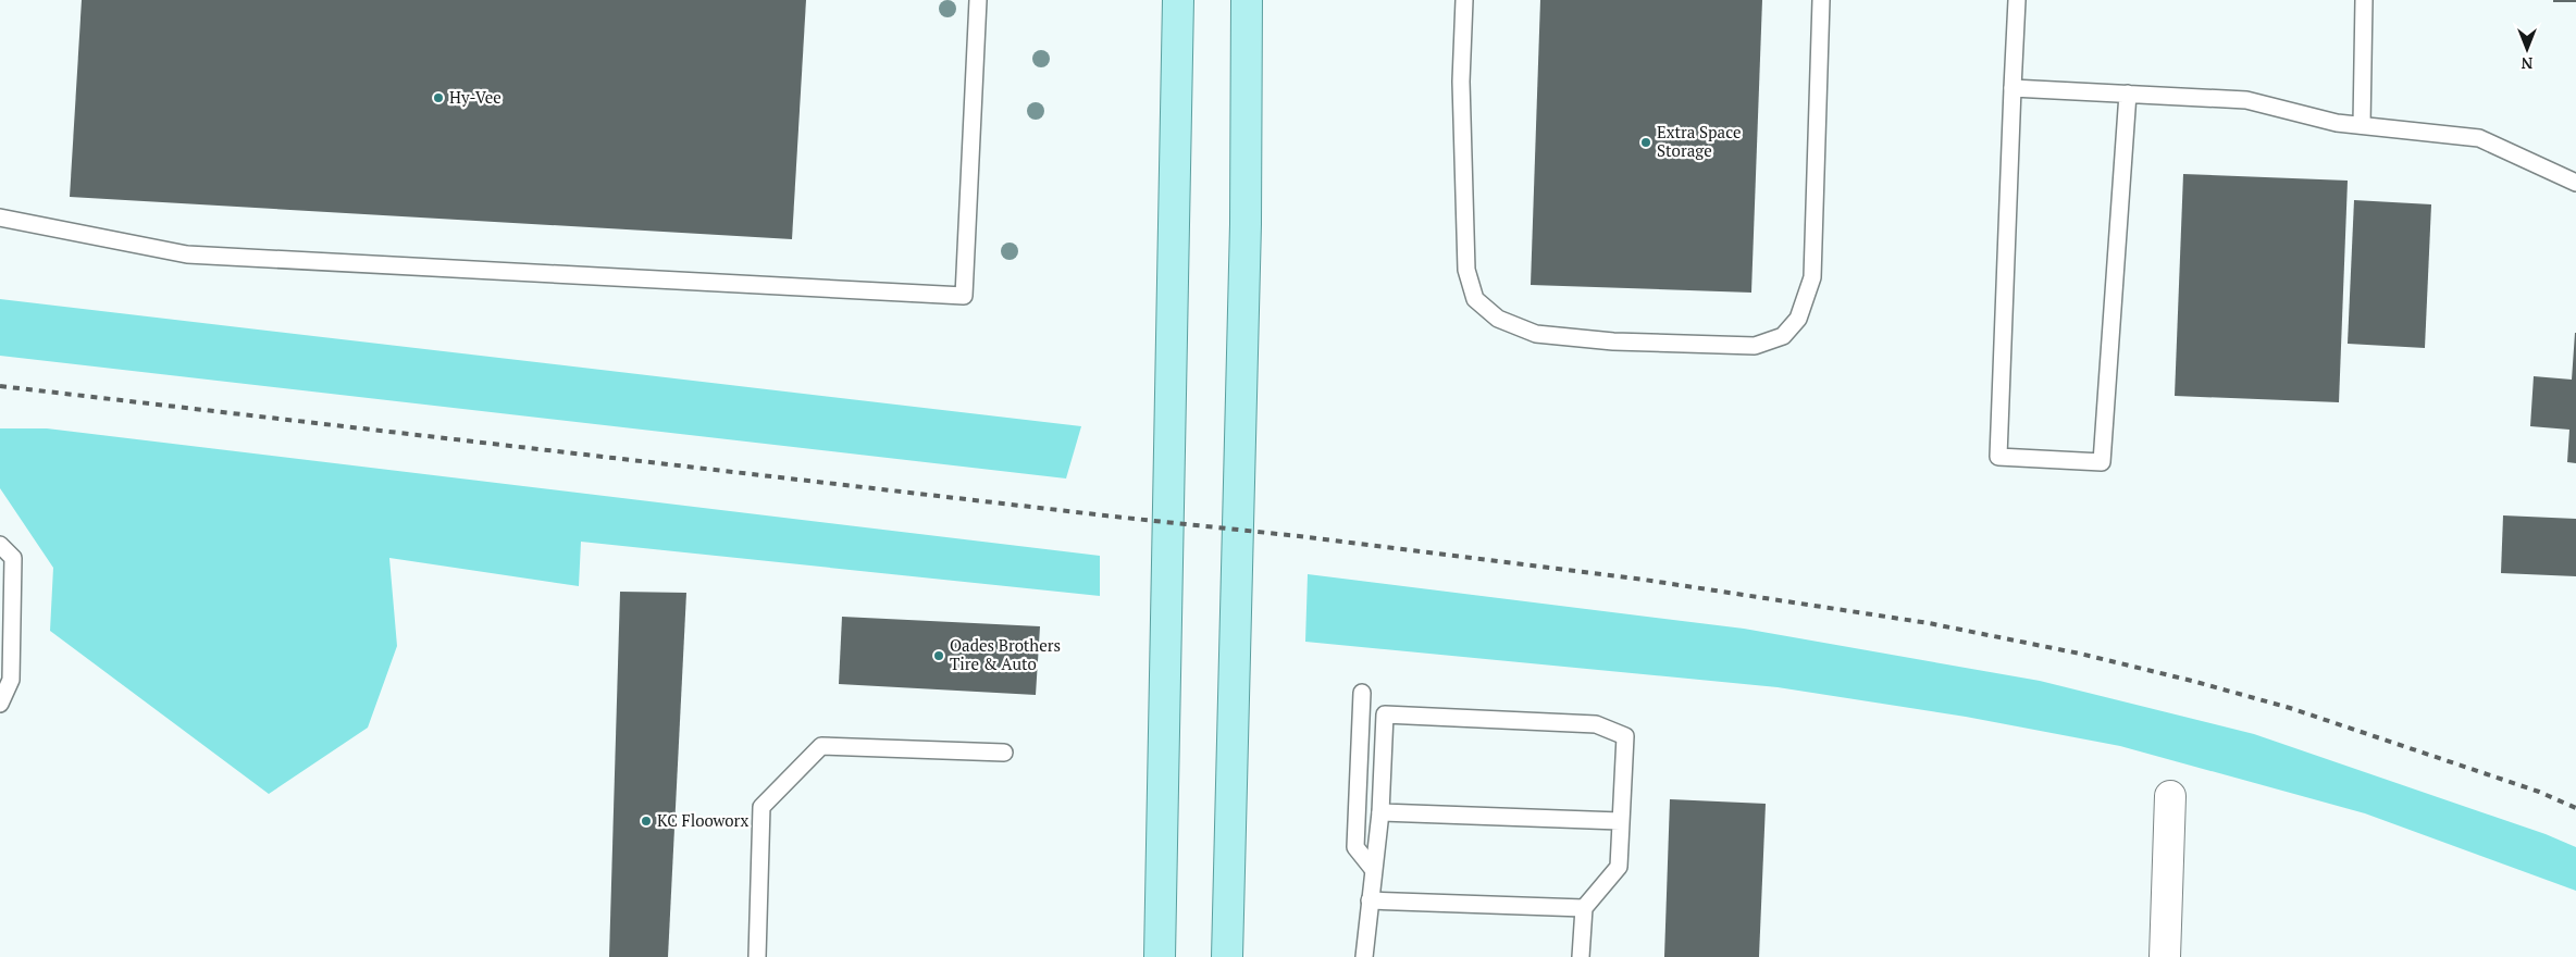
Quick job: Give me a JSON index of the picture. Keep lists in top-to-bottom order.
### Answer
{
  "places": [
    "Hy-Vee",
    "Extra Space Storage",
    "Oades Brothers Tire & Auto",
    "KC Flooworx"
  ],
  "north": "bottom"
}
